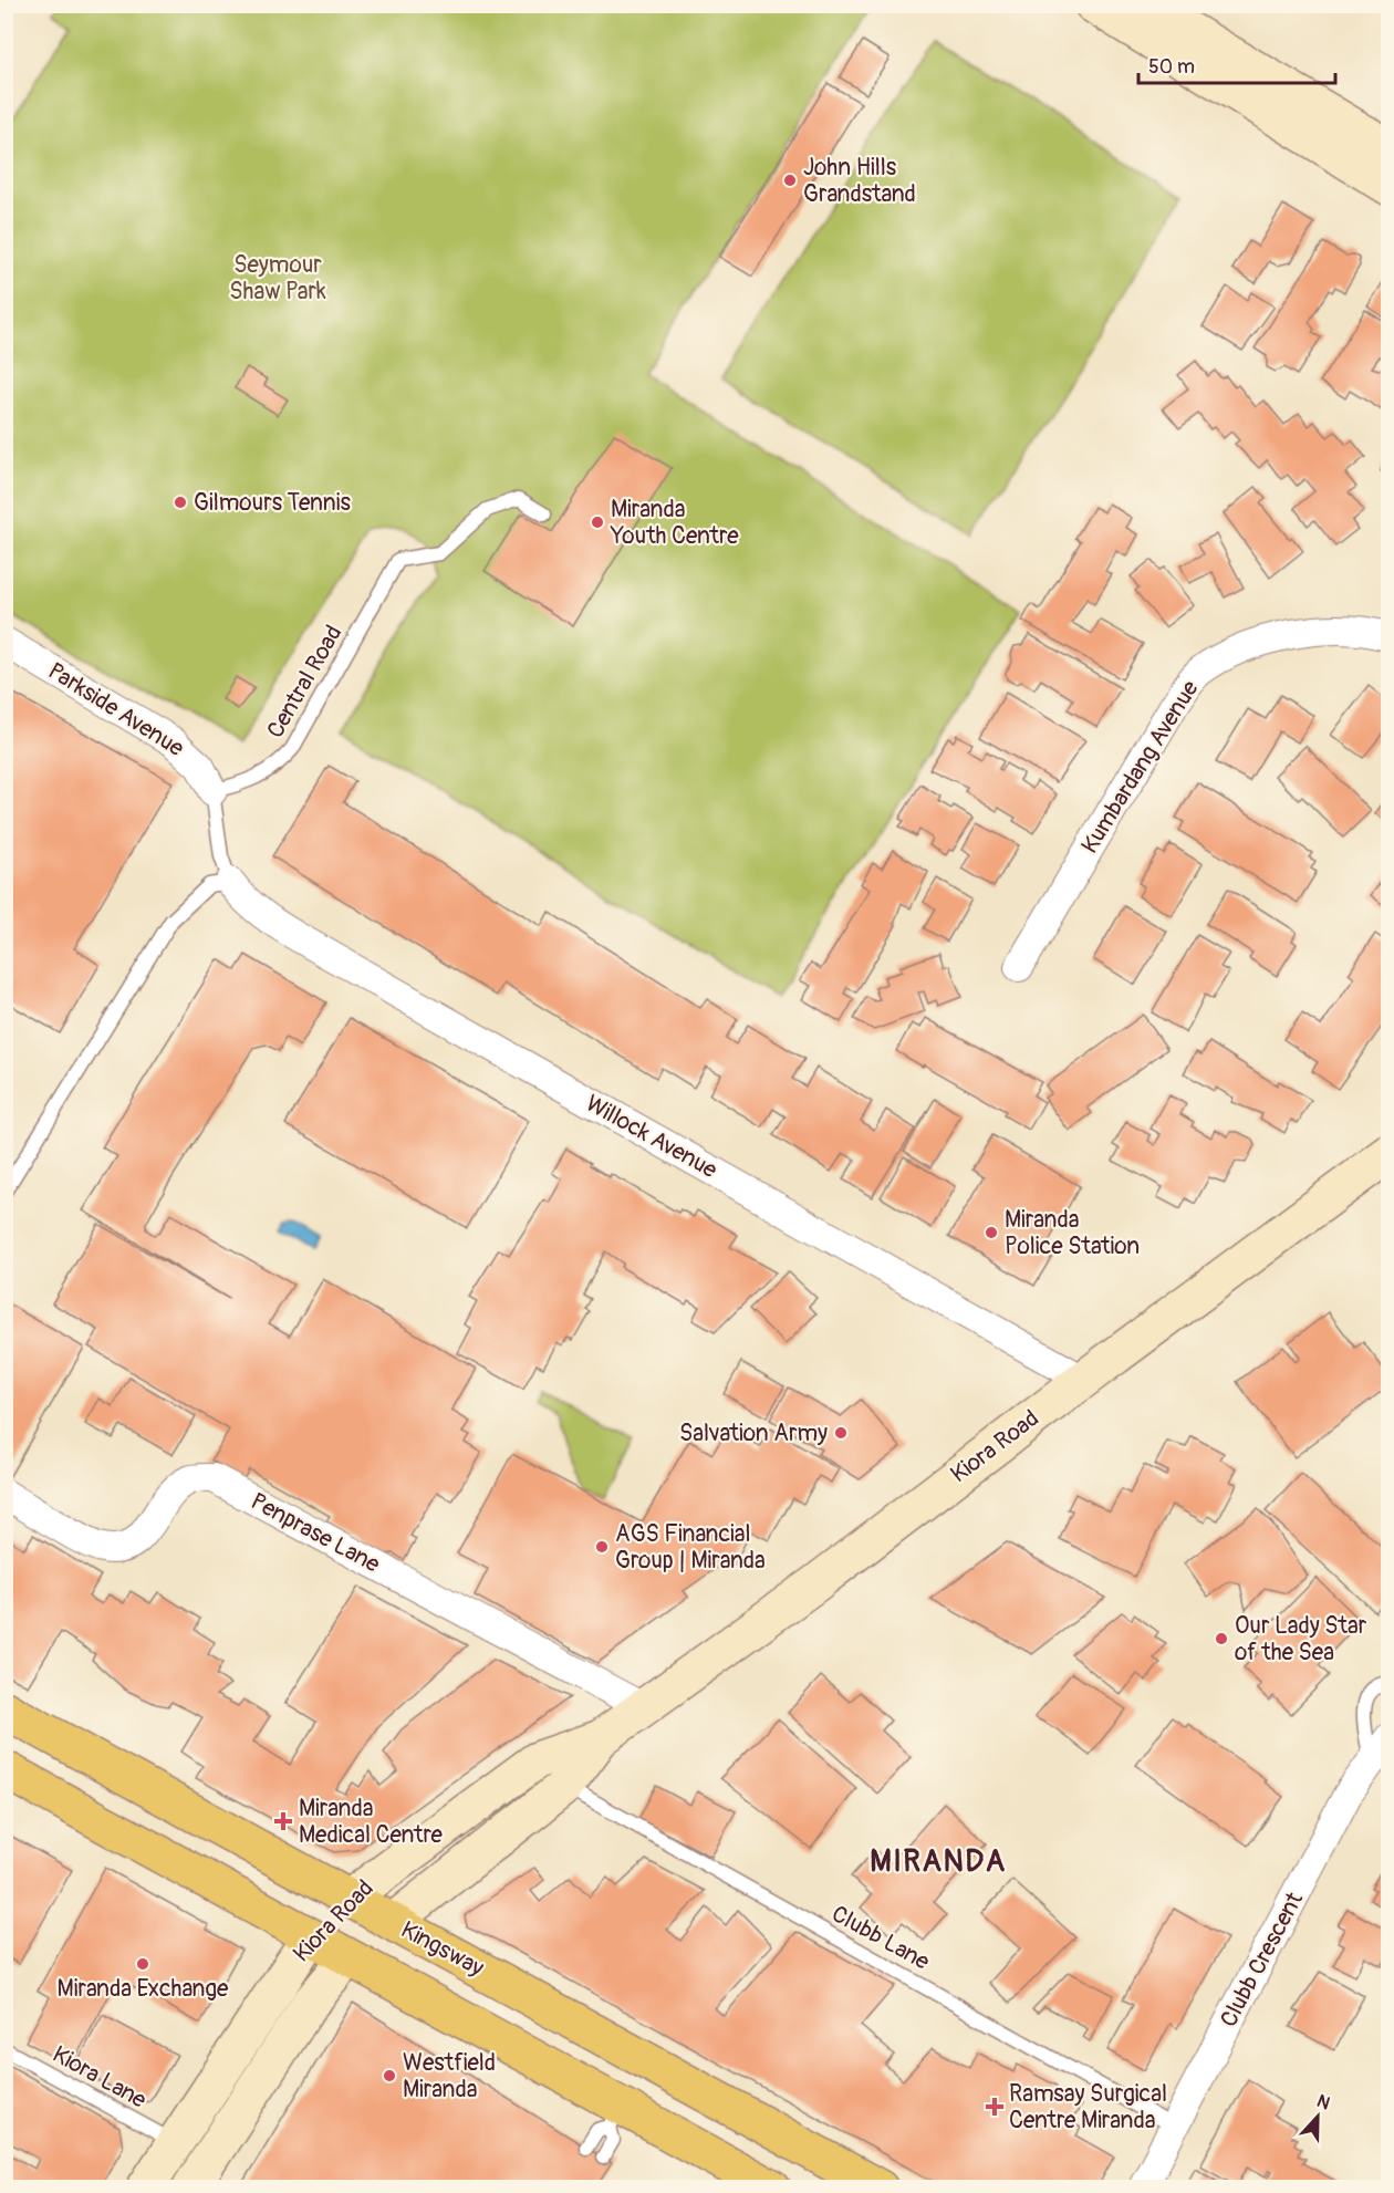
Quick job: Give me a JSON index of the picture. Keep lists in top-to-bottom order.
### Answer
{
  "streets": {
    "main road": ["Kiora Road", "Kingsway"],
    "street": [
      "Parkside Avenue",
      "Kumbardang Avenue",
      "Willock Avenue",
      "Penprase Lane",
      "Clubb Crescent"
    ],
    "lane": ["Central Road", "Clubb Lane", "Kiora Lane"]
  },
  "crossings": [
    ["Central Road", "Parkside Avenue"],
    ["Willock Avenue", "Kiora Road"],
    ["Kiora Road", "Penprase Lane"],
    ["Kiora Road", "Clubb Lane"],
    ["Kiora Road", "Kingsway"],
    ["Kiora Road", "Kiora Lane"],
    ["Clubb Lane", "Clubb Crescent"]
  ],
  "districts": ["MIRANDA"],
  "parks": ["Seymour Shaw Park"],
  "places": {
    "other": [
      "John Hills Grandstand",
      "Gilmours Tennis",
      "Miranda Youth Centre",
      "Miranda Police Station",
      "Salvation Army",
      "AGS Financial Group | Miranda",
      "Our Lady Star of the Sea",
      "Miranda Exchange",
      "Westfield Miranda"
    ],
    "health": ["Miranda Medical Centre", "Ramsay Surgical Centre Miranda"]
  },
  "scale_bar": "50 m",
  "north": "top"
}
